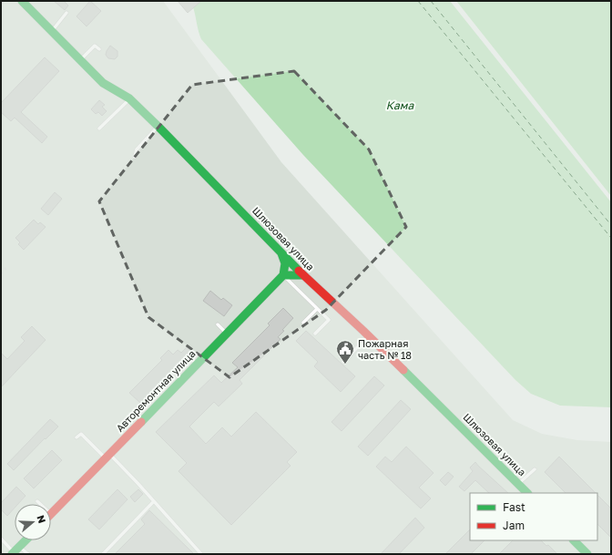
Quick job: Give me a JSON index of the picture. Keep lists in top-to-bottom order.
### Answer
{
  "streets": {
    "street": ["Шлюзовая улица", "Авторемонтная улица"]
  },
  "water": ["Кама"],
  "places": {
    "public building": ["Пожарная часть № 18"]
  },
  "legend": ["Fast", "Jam"],
  "north": "right"
}
